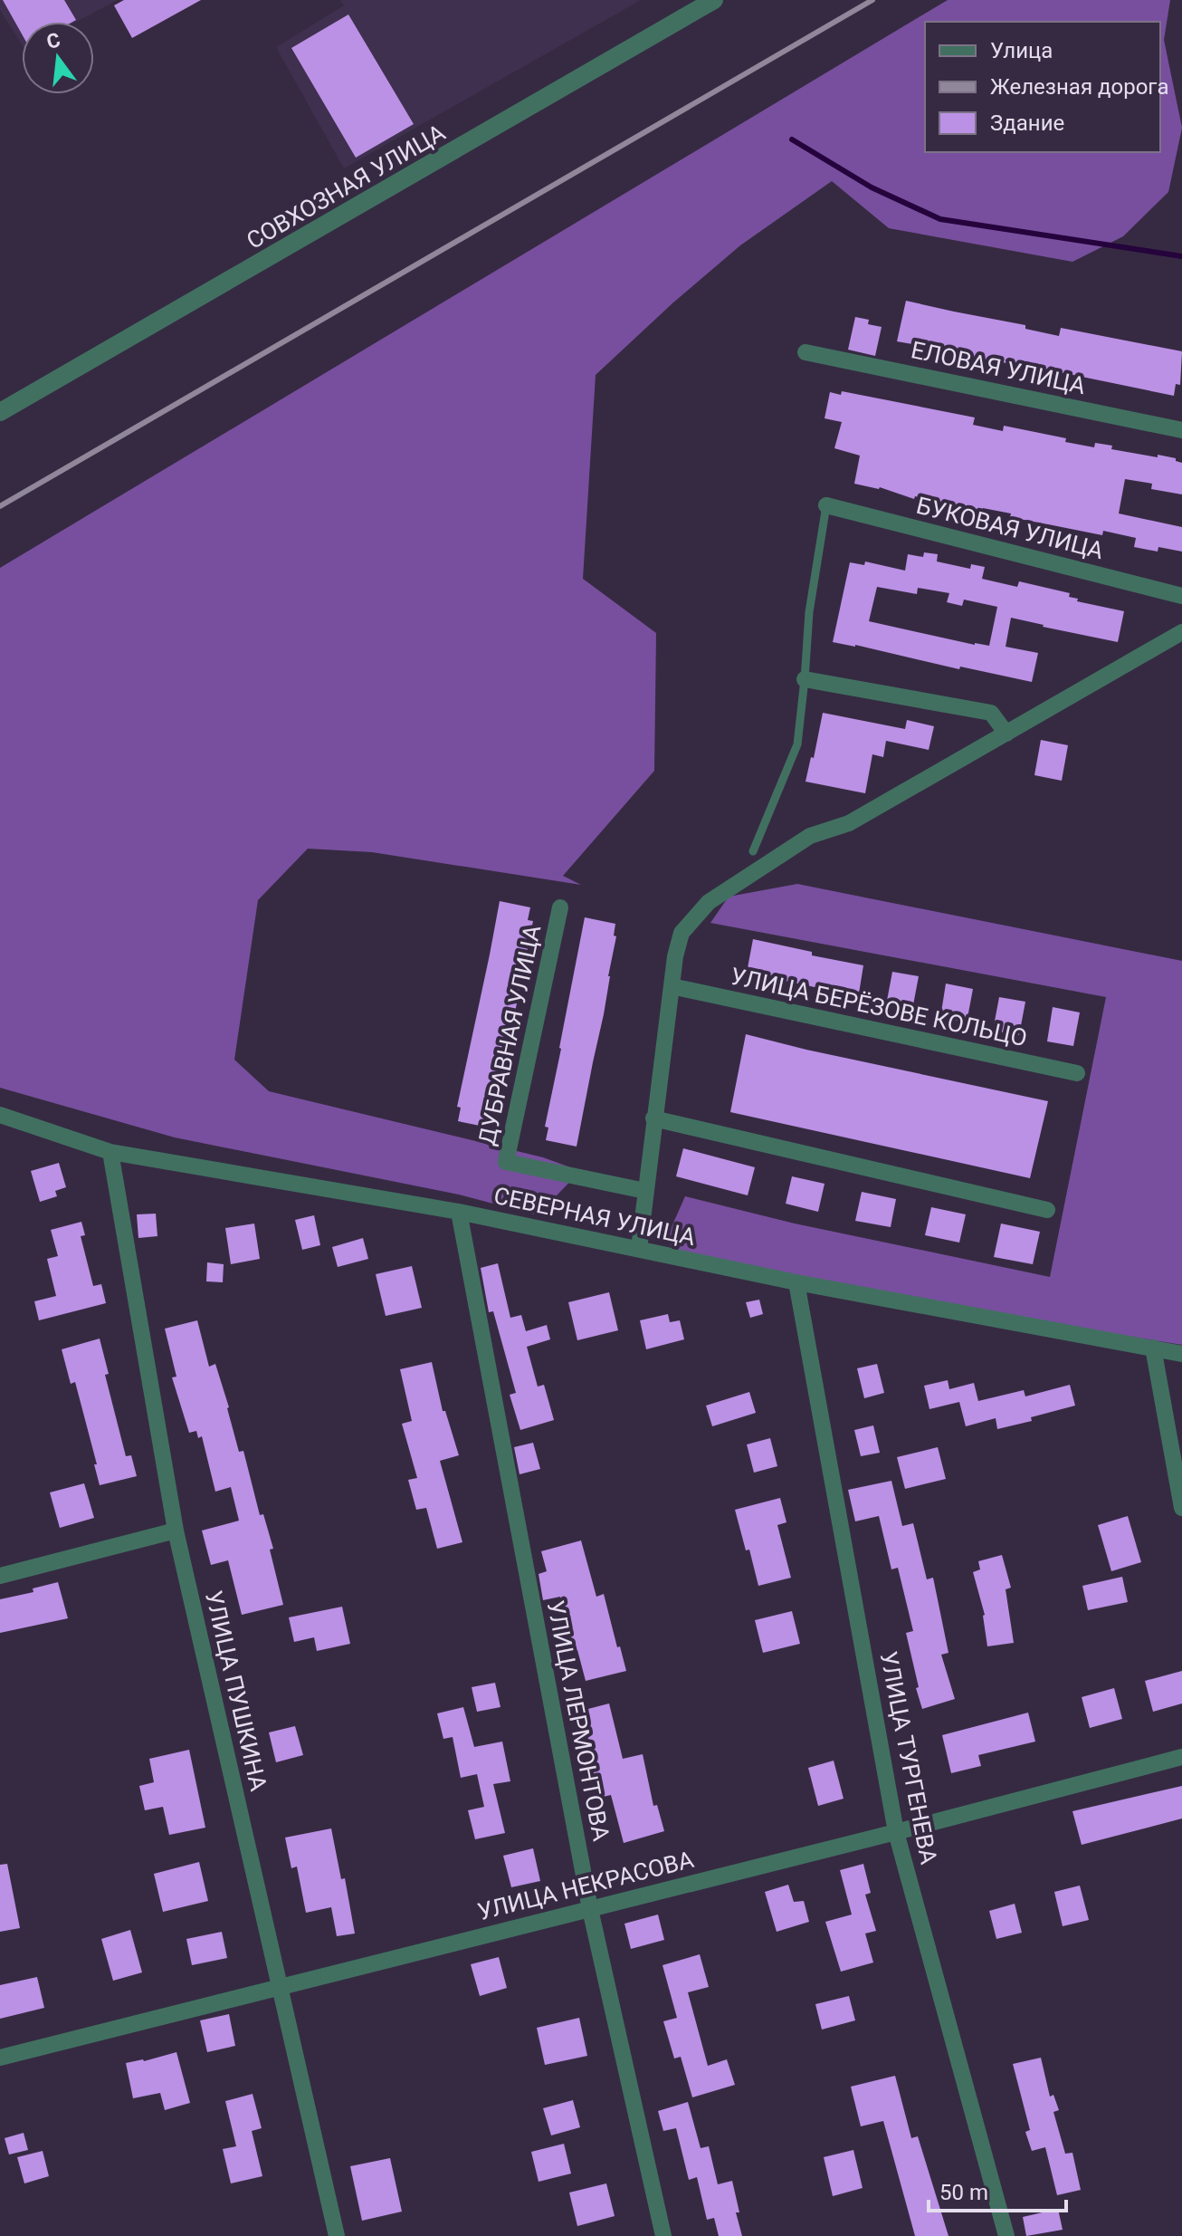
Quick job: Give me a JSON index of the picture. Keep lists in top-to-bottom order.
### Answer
{
  "streets": {
    "street": [
      "СОВХОЗНАЯ УЛИЦА",
      "ЕЛОВАЯ УЛИЦА",
      "БУКОВАЯ УЛИЦА",
      "УЛИЦА БЕРЁЗОВЕ КОЛЬЦО",
      "ДУБРАВНАЯ УЛИЦА",
      "СЕВЕРНАЯ УЛИЦА",
      "УЛИЦА ПУШКИНА",
      "УЛИЦА ЛЕРМОНТОВА",
      "УЛИЦА ТУРГЕНЕВА",
      "УЛИЦА НЕКРАСОВА"
    ]
  },
  "crossings": [
    ["СЕВЕРНАЯ УЛИЦА", "УЛИЦА ПУШКИНА"],
    ["СЕВЕРНАЯ УЛИЦА", "УЛИЦА ЛЕРМОНТОВА"],
    ["СЕВЕРНАЯ УЛИЦА", "УЛИЦА ТУРГЕНЕВА"],
    ["УЛИЦА ПУШКИНА", "УЛИЦА НЕКРАСОВА"],
    ["УЛИЦА ЛЕРМОНТОВА", "УЛИЦА НЕКРАСОВА"],
    ["УЛИЦА ТУРГЕНЕВА", "УЛИЦА НЕКРАСОВА"]
  ],
  "legend": ["Улица", "Железная дорога", "Здание"],
  "scale_bar": "50 m",
  "north": "top"
}
